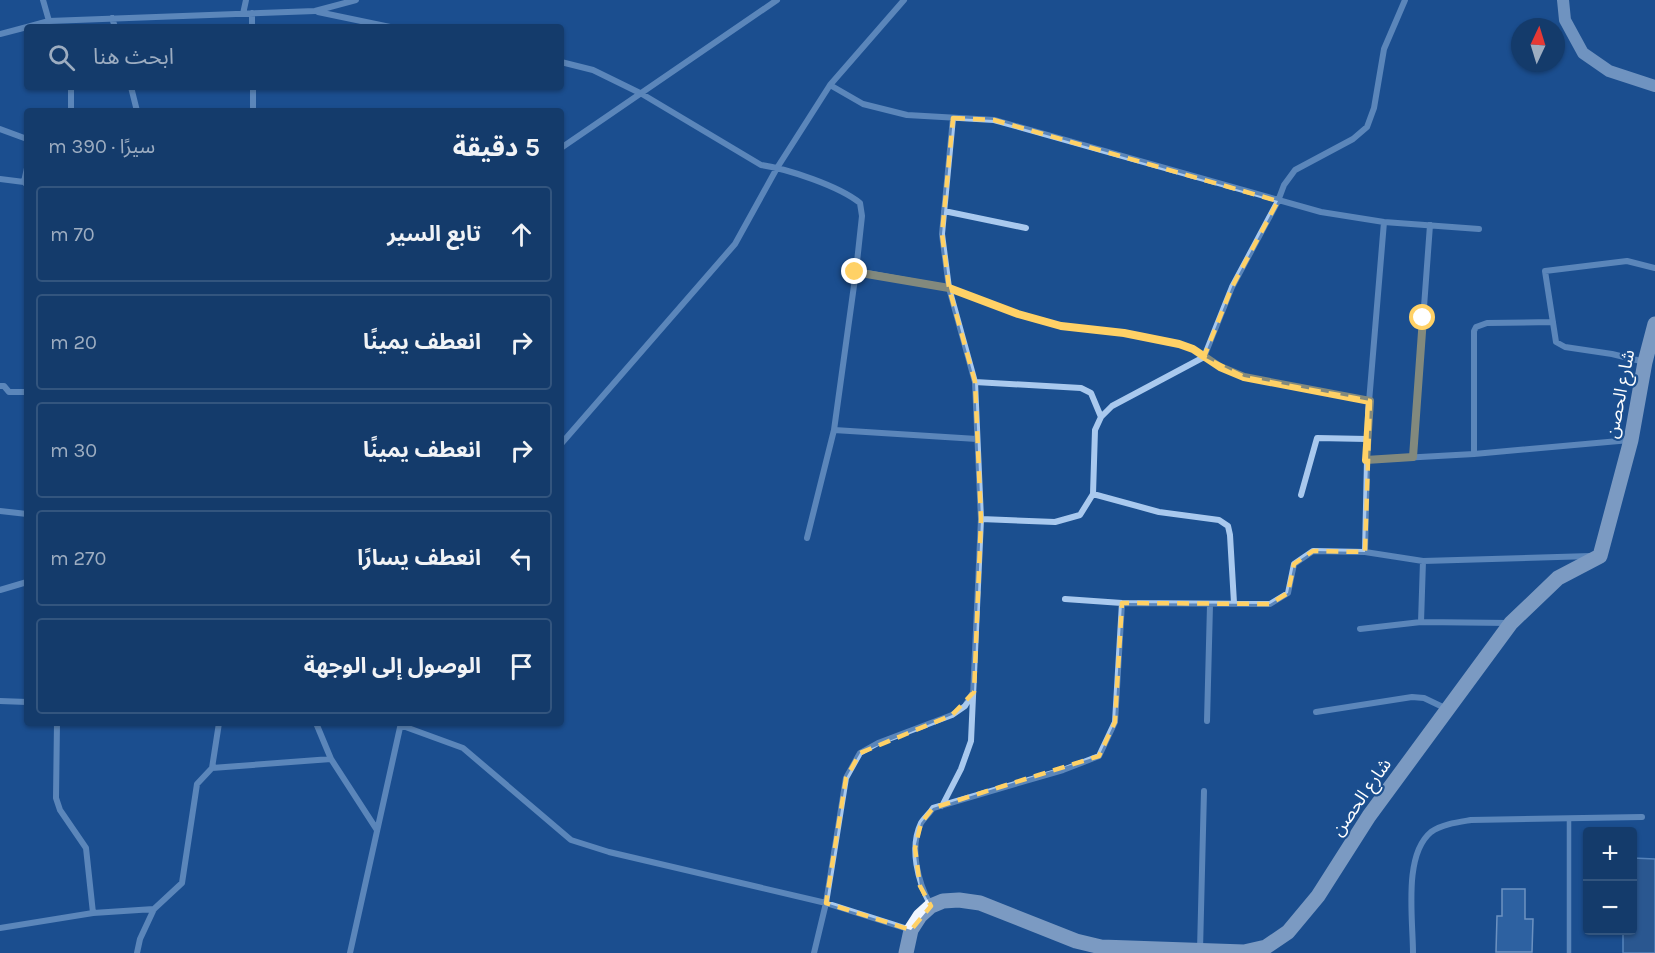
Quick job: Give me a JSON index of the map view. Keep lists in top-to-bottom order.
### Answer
{
  "streets": {
    "main road": ["شارع الحصن"]
  },
  "north": "top",
  "page": {
    "search": "ابحث هنا",
    "heading": ["5 دقيقة", "سيرًا · 390 m"],
    "list": [
      ["تابع السير", "70 m"],
      ["انعطف يمينًا", "20 m"],
      ["انعطف يمينًا", "30 m"],
      ["انعطف يسارًا", "270 m"],
      "الوصول إلى الوجهة"
    ],
    "map_buttons": ["+", "−"]
  }
}
